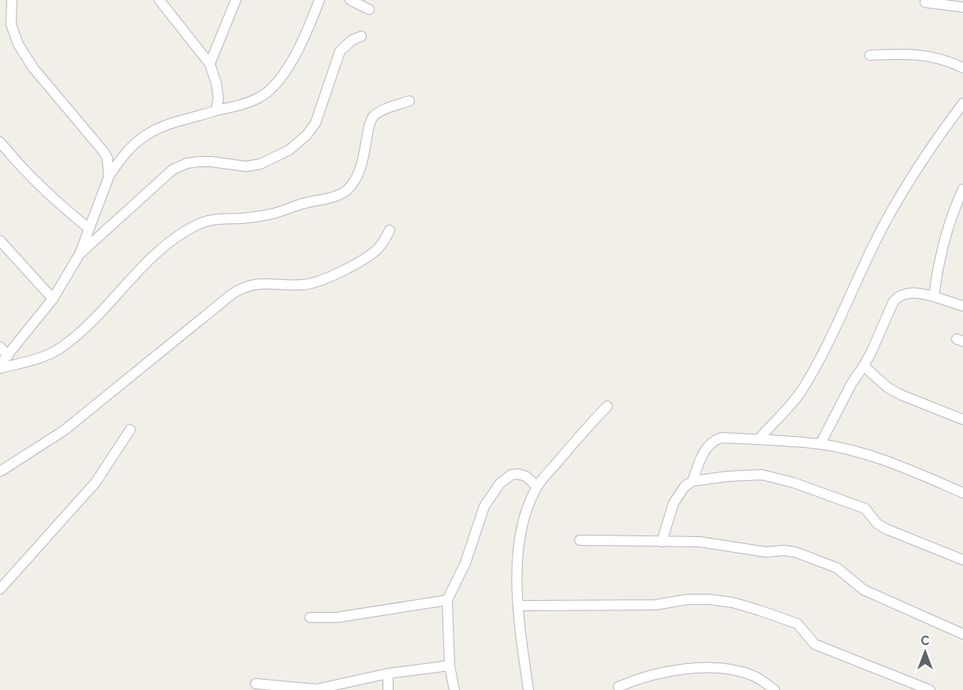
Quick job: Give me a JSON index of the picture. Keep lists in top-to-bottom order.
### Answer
{
  "north": "top"
}
